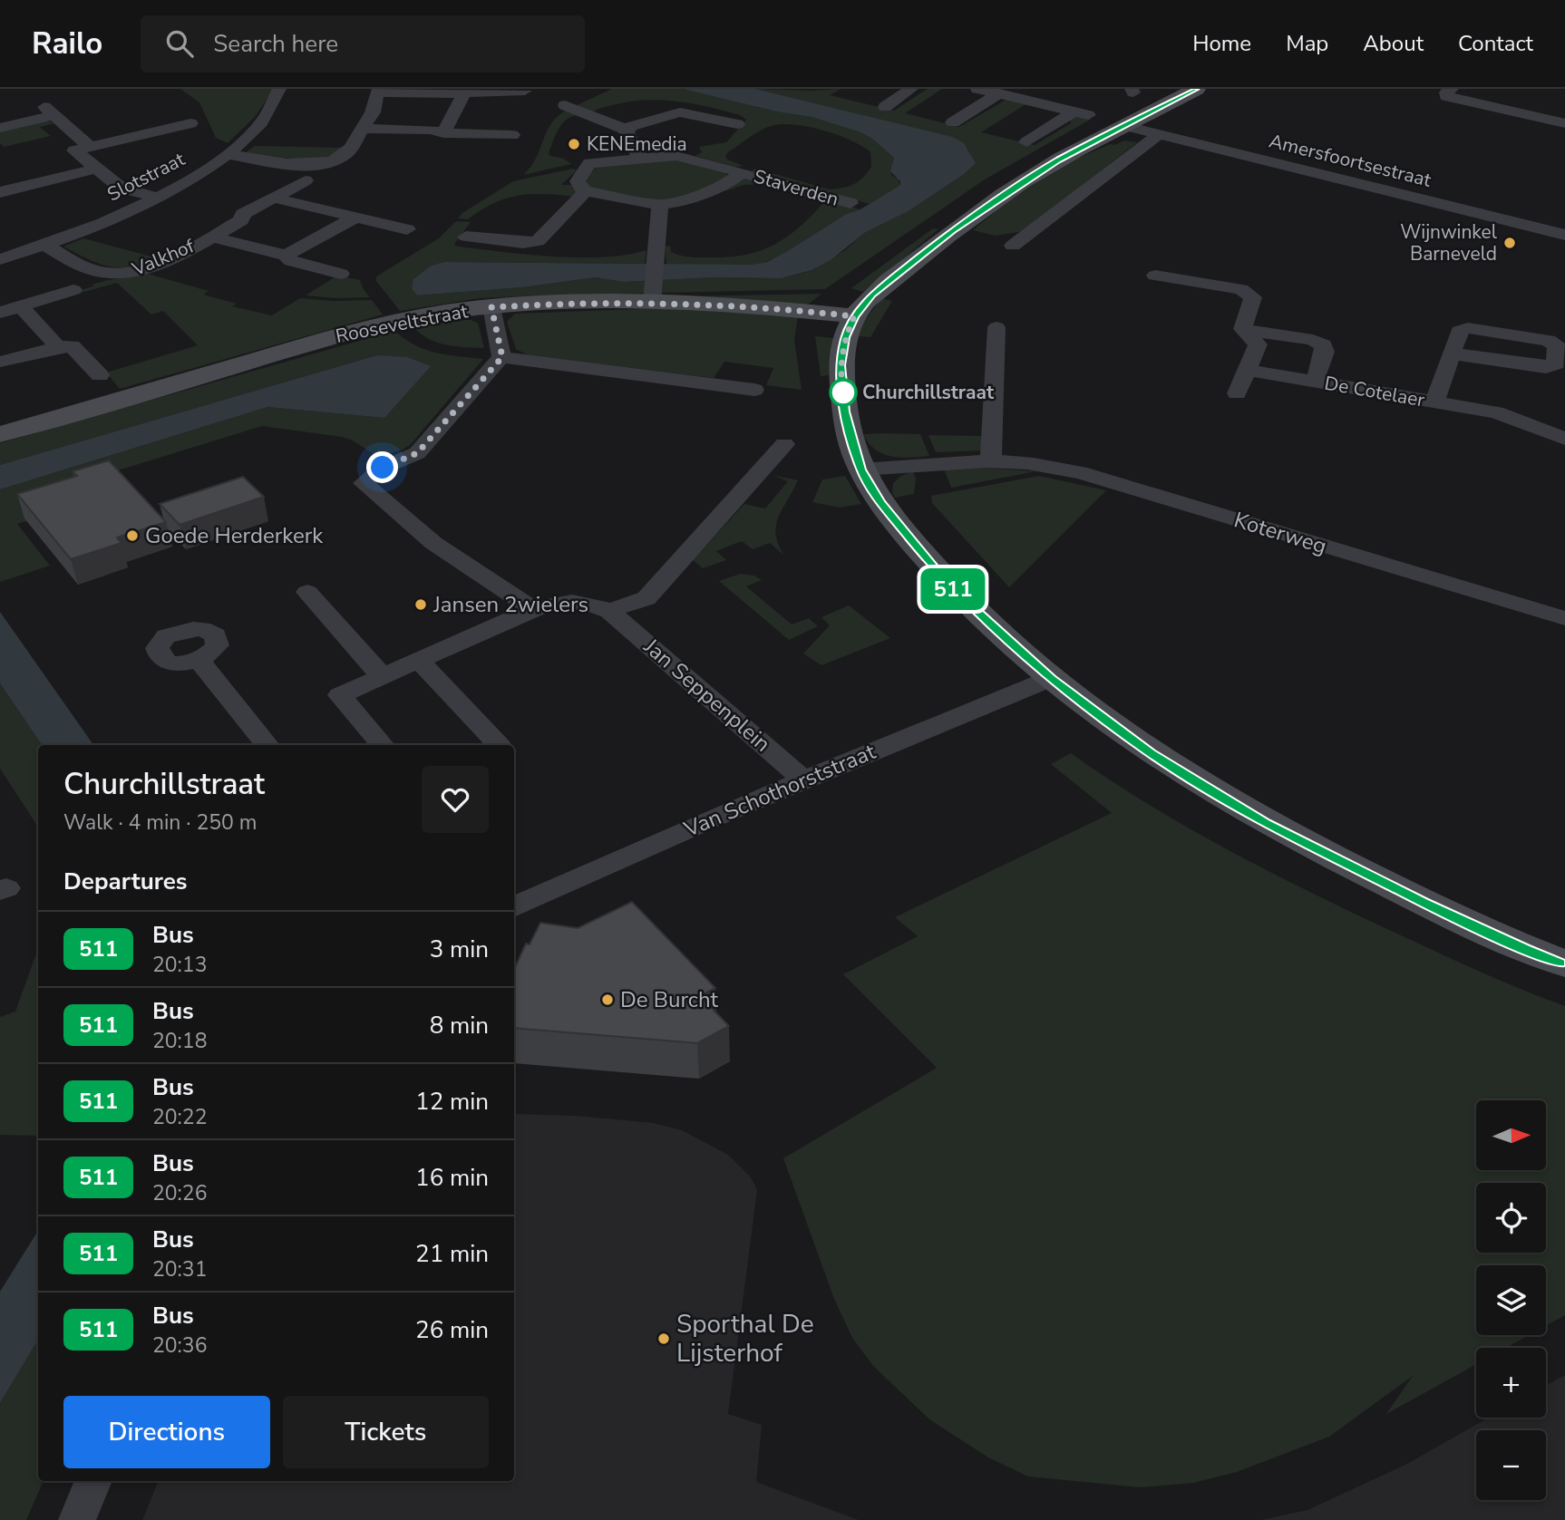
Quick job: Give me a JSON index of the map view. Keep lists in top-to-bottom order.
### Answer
{
  "streets": {
    "street": [
      "Amersfoortsestraat",
      "Slotstraat",
      "Staverden",
      "Valkhof",
      "Rooseveltstraat",
      "De Cotelaer",
      "Koterweg",
      "Jan Seppenplein",
      "Van Schothorststraat"
    ]
  },
  "crossings": [
    ["Slotstraat", "Valkhof"],
    ["Jan Seppenplein", "Van Schothorststraat"]
  ],
  "places": [
    "KENEmedia",
    "Wijnwinkel Barneveld",
    "Churchillstraat",
    "Goede Herderkerk",
    "Jansen 2wielers",
    "De Burcht",
    "Sporthal De Lijsterhof"
  ],
  "lines": ["bus line 511"],
  "north": "right",
  "page": {
    "header": "Railo",
    "search": "Search here",
    "nav": [
      "Home",
      "Map",
      "About",
      "Contact"
    ],
    "on_map": "511",
    "heading": [
      ["Churchillstraat", "Walk · 4 min · 250 m"],
      "Departures"
    ],
    "list": [
      {
        "mark": "511",
        "name": "Bus",
        "note": "20:13",
        "value": "3 min"
      },
      {
        "mark": "511",
        "name": "Bus",
        "note": "20:18",
        "value": "8 min"
      },
      {
        "mark": "511",
        "name": "Bus",
        "note": "20:22",
        "value": "12 min"
      },
      {
        "mark": "511",
        "name": "Bus",
        "note": "20:26",
        "value": "16 min"
      },
      {
        "mark": "511",
        "name": "Bus",
        "note": "20:31",
        "value": "21 min"
      },
      {
        "mark": "511",
        "name": "Bus",
        "note": "20:36",
        "value": "26 min"
      }
    ],
    "map_buttons": ["+", "−"],
    "buttons": ["Directions", "Tickets"]
  }
}
